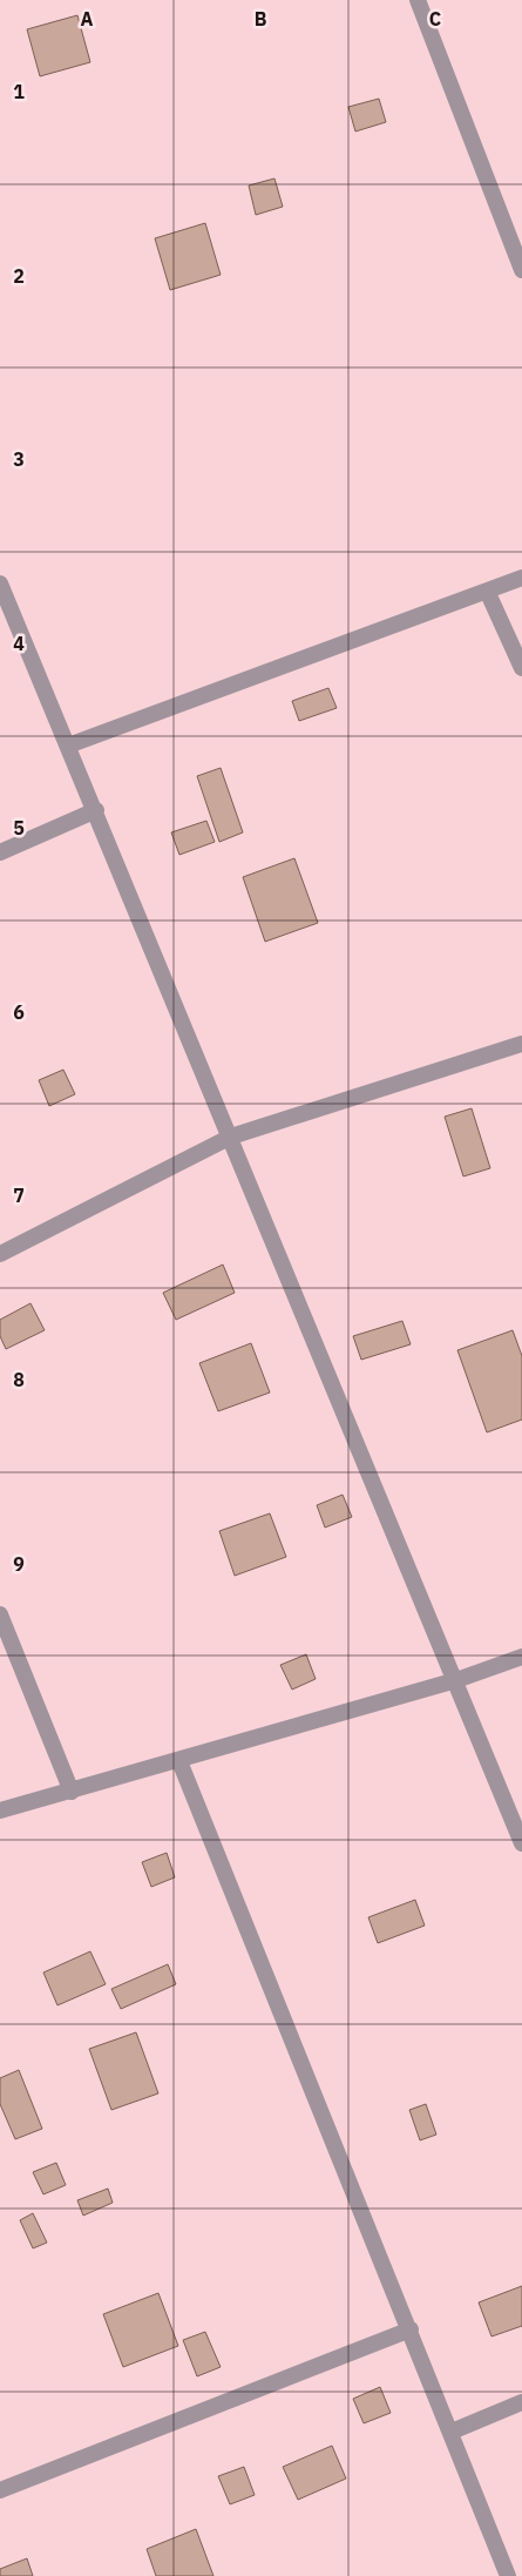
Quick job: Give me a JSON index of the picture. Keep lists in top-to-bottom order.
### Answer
{
  "grid": {
    "columns": ["A", "B", "C"],
    "rows": [
      "1",
      "2",
      "3",
      "4",
      "5",
      "6",
      "7",
      "8",
      "9"
    ]
  }
}
